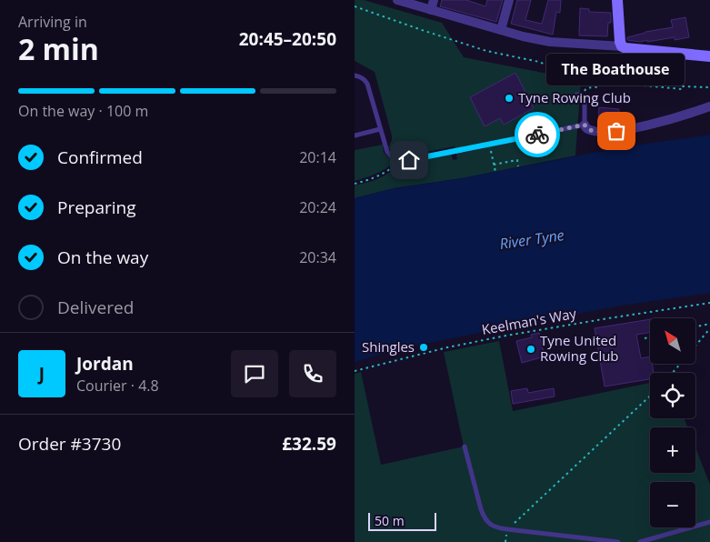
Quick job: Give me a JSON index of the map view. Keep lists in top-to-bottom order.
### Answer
{
  "streets": {
    "path": ["Keelman's Way"]
  },
  "water": ["River Tyne"],
  "places": [
    "Tyne Rowing Club",
    "The Boathouse",
    "Shingles",
    "Tyne United Rowing Club"
  ],
  "scale_bar": "50 m",
  "north": "top left",
  "page": {
    "heading": ["2 min", "Arriving in", "20:45–20:50"],
    "panel": [
      "Jordan",
      "Courier · 4.8",
      "Order #3730",
      "£32.59"
    ],
    "bubble": "The Boathouse",
    "bar": "On the way · 100 m",
    "list": [
      ["Confirmed", "20:14"],
      ["Preparing", "20:24"],
      ["On the way", "20:34"],
      "Delivered"
    ],
    "map_buttons": ["+", "−"],
    "round": "J",
    "scale": "50 m"
  }
}
